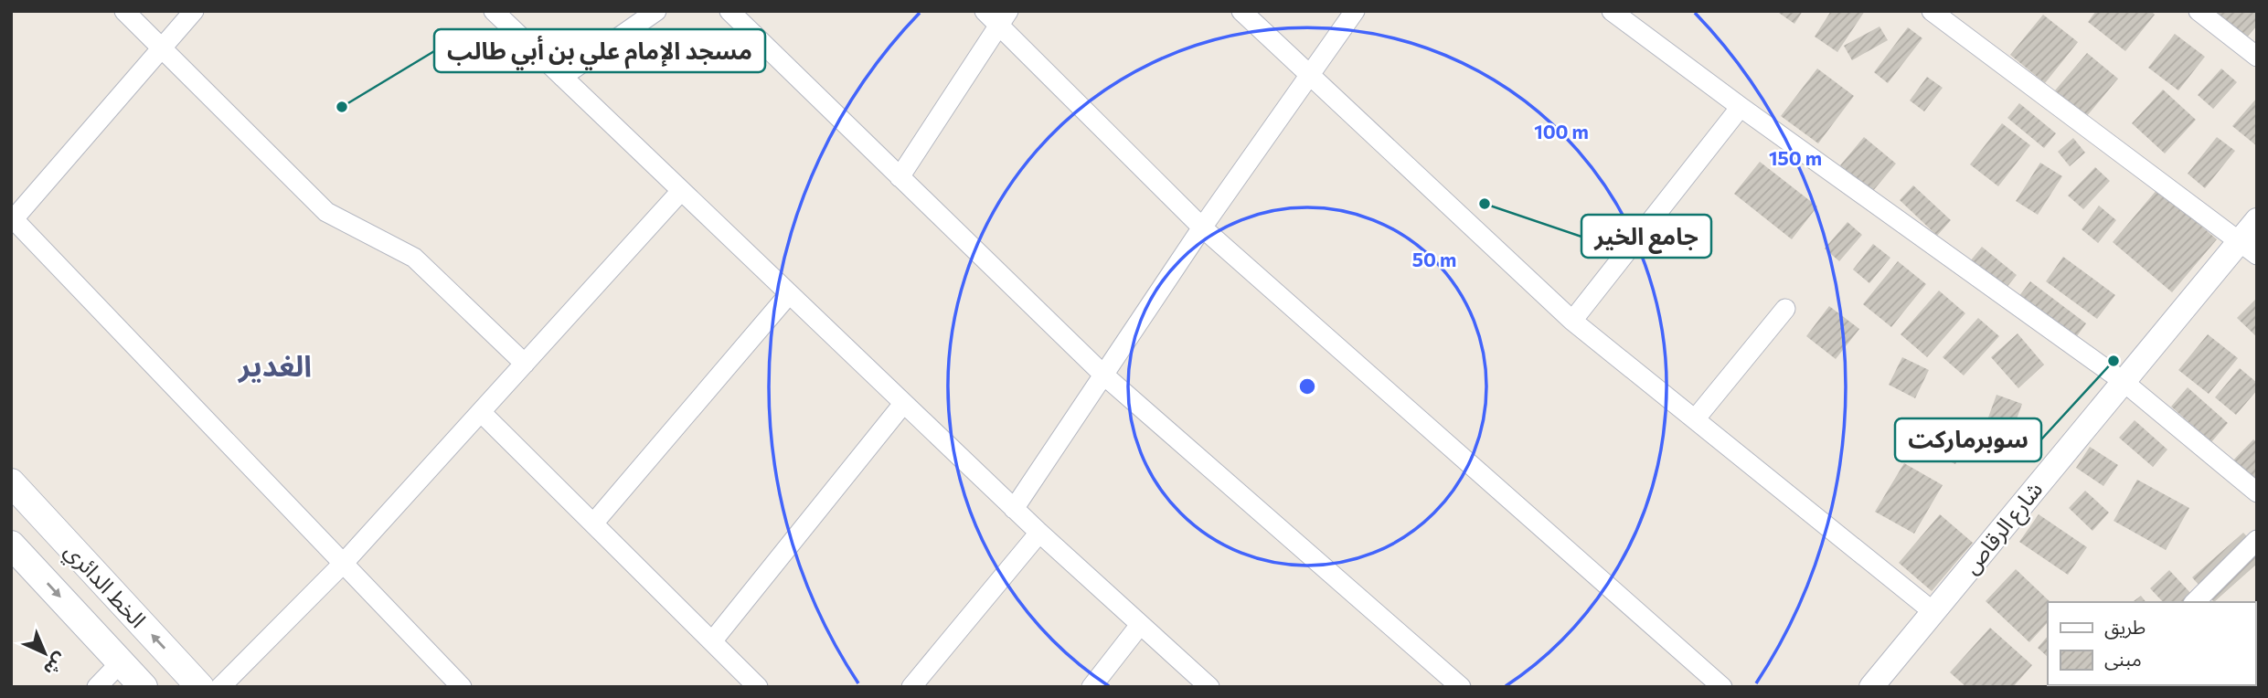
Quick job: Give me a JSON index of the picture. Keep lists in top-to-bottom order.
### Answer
{
  "streets": {
    "main road": ["الخط الدائري"],
    "street": ["شارع الرقاص"]
  },
  "districts": ["الغدير"],
  "places": ["مسجد الإمام علي بن أبي طالب", "جامع الخير", "سوبرماركت"],
  "legend": ["طريق", "مبنى"],
  "north": "bottom right",
  "rings": ["100 m", "150 m", "50 m"]
}
